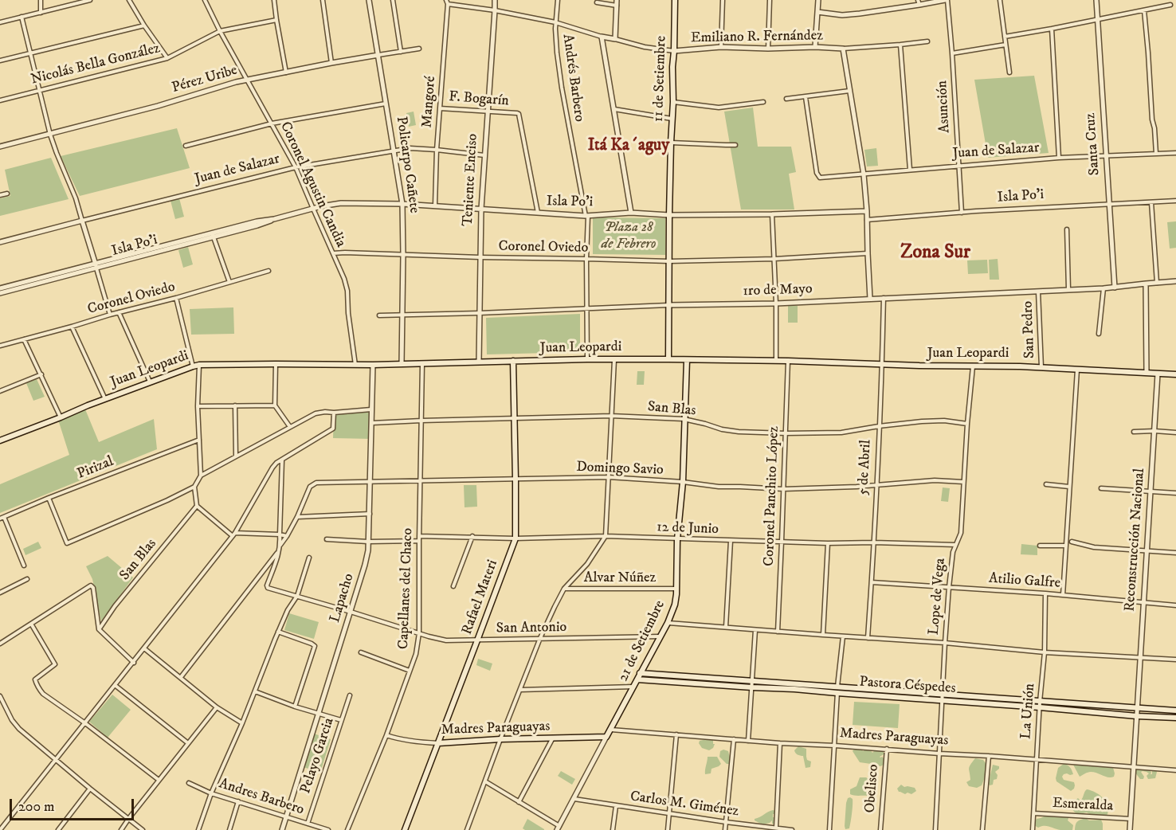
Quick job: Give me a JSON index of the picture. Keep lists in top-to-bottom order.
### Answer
{
  "streets": {
    "main road": [
      "11 de Setiembre",
      "Juan Leopardi",
      "Rafael Materi",
      "21 de Setiembre",
      "Pastora Céspedes",
      "Madres Paraguayas"
    ],
    "street": [
      "Emiliano R. Fernández",
      "Nicolás Bella González",
      "Andrés Barbero",
      "Pérez Uribe",
      "F. Bogarín",
      "Mangoré",
      "Asunción",
      "Santa Cruz",
      "Juan de Salazar",
      "Policarpo Cañete",
      "Teniente Enciso",
      "Coronel Agustin Candia",
      "Isla Po'i",
      "Coronel Oviedo",
      "1ro de Mayo",
      "San Pedro",
      "San Blas",
      "5 de Abril",
      "Pirizal",
      "Domingo Savio",
      "Coronel Panchito López",
      "12 de Junio",
      "Reconstrucción Nacional",
      "Alvar Núñez",
      "Atilio Galfre",
      "Capellanes del Chaco",
      "Lope de Vega",
      "Lapacho",
      "San Antonio",
      "La Unión",
      "Pelayo Garcia",
      "Obelisco",
      "Andres Barbero",
      "Carlos M. Giménez",
      "Esmeralda"
    ]
  },
  "crossings": [
    ["Emiliano R. Fernández", "Andrés Barbero"],
    ["Emiliano R. Fernández", "11 de Setiembre"],
    ["Emiliano R. Fernández", "Mangoré"],
    ["Emiliano R. Fernández", "Teniente Enciso"],
    ["Nicolás Bella González", "Coronel Agustin Candia"],
    ["Andrés Barbero", "Isla Po'i"],
    ["Andrés Barbero", "Coronel Oviedo"],
    ["Andrés Barbero", "1ro de Mayo"],
    ["Andrés Barbero", "Juan Leopardi"],
    ["11 de Setiembre", "Isla Po'i"],
    ["11 de Setiembre", "Coronel Oviedo"],
    ["11 de Setiembre", "1ro de Mayo"],
    ["11 de Setiembre", "Juan Leopardi"],
    ["Pérez Uribe", "Policarpo Cañete"],
    ["Pérez Uribe", "Coronel Agustin Candia"],
    ["F. Bogarín", "Mangoré"],
    ["F. Bogarín", "Teniente Enciso"],
    ["F. Bogarín", "Isla Po'i"],
    ["Mangoré", "Juan de Salazar"],
    ["Mangoré", "Isla Po'i"],
    ["Asunción", "Juan de Salazar"],
    ["Asunción", "Isla Po'i"],
    ["Santa Cruz", "Juan de Salazar"],
    ["Santa Cruz", "Isla Po'i"],
    ["Santa Cruz", "1ro de Mayo"],
    ["Juan de Salazar", "Policarpo Cañete"],
    ["Juan de Salazar", "Teniente Enciso"],
    ["Juan de Salazar", "Coronel Agustin Candia"],
    ["Policarpo Cañete", "Isla Po'i"],
    ["Policarpo Cañete", "Coronel Oviedo"],
    ["Policarpo Cañete", "1ro de Mayo"],
    ["Policarpo Cañete", "Juan Leopardi"],
    ["Teniente Enciso", "Isla Po'i"],
    ["Teniente Enciso", "Coronel Oviedo"],
    ["Teniente Enciso", "1ro de Mayo"],
    ["Teniente Enciso", "Juan Leopardi"],
    ["Coronel Agustin Candia", "Isla Po'i"],
    ["Coronel Agustin Candia", "Coronel Oviedo"],
    ["Coronel Agustin Candia", "Juan Leopardi"],
    ["1ro de Mayo", "San Pedro"],
    ["1ro de Mayo", "5 de Abril"],
    ["San Pedro", "Juan Leopardi"],
    ["Juan Leopardi", "5 de Abril"],
    ["Juan Leopardi", "Coronel Panchito López"],
    ["Juan Leopardi", "Reconstrucción Nacional"],
    ["Juan Leopardi", "Capellanes del Chaco"],
    ["Juan Leopardi", "Lope de Vega"],
    ["Juan Leopardi", "Rafael Materi"],
    ["Juan Leopardi", "Lapacho"],
    ["Juan Leopardi", "21 de Setiembre"],
    ["San Blas", "5 de Abril"],
    ["San Blas", "Coronel Panchito López"],
    ["San Blas", "Capellanes del Chaco"],
    ["San Blas", "Lope de Vega"],
    ["San Blas", "Rafael Materi"],
    ["San Blas", "Lapacho"],
    ["San Blas", "21 de Setiembre"],
    ["5 de Abril", "Domingo Savio"],
    ["5 de Abril", "12 de Junio"],
    ["5 de Abril", "Atilio Galfre"],
    ["Domingo Savio", "Coronel Panchito López"],
    ["Domingo Savio", "Capellanes del Chaco"],
    ["Domingo Savio", "Lope de Vega"],
    ["Domingo Savio", "Rafael Materi"],
    ["Domingo Savio", "Lapacho"],
    ["Domingo Savio", "21 de Setiembre"],
    ["Coronel Panchito López", "12 de Junio"],
    ["12 de Junio", "Capellanes del Chaco"],
    ["12 de Junio", "Lope de Vega"],
    ["12 de Junio", "Rafael Materi"],
    ["12 de Junio", "21 de Setiembre"],
    ["Reconstrucción Nacional", "Atilio Galfre"],
    ["Reconstrucción Nacional", "Pastora Céspedes"],
    ["Reconstrucción Nacional", "Madres Paraguayas"],
    ["Reconstrucción Nacional", "Esmeralda"],
    ["Alvar Núñez", "21 de Setiembre"],
    ["Atilio Galfre", "Lope de Vega"],
    ["Atilio Galfre", "La Unión"],
    ["Capellanes del Chaco", "San Antonio"],
    ["Capellanes del Chaco", "Madres Paraguayas"],
    ["Lope de Vega", "Pastora Céspedes"],
    ["Lope de Vega", "Madres Paraguayas"],
    ["Rafael Materi", "San Antonio"],
    ["Rafael Materi", "Madres Paraguayas"],
    ["Lapacho", "San Antonio"],
    ["Lapacho", "Andres Barbero"],
    ["San Antonio", "21 de Setiembre"],
    ["21 de Setiembre", "Pastora Céspedes"],
    ["21 de Setiembre", "Madres Paraguayas"],
    ["21 de Setiembre", "Carlos M. Giménez"],
    ["Pastora Céspedes", "La Unión"],
    ["La Unión", "Madres Paraguayas"],
    ["La Unión", "Esmeralda"],
    ["Madres Paraguayas", "Obelisco"],
    ["Pelayo Garcia", "Andres Barbero"]
  ],
  "districts": ["Itá Ka´aguy", "Zona Sur"],
  "parks": ["Plaza 28 de Febrero"],
  "scale_bar": "200 m"
}
